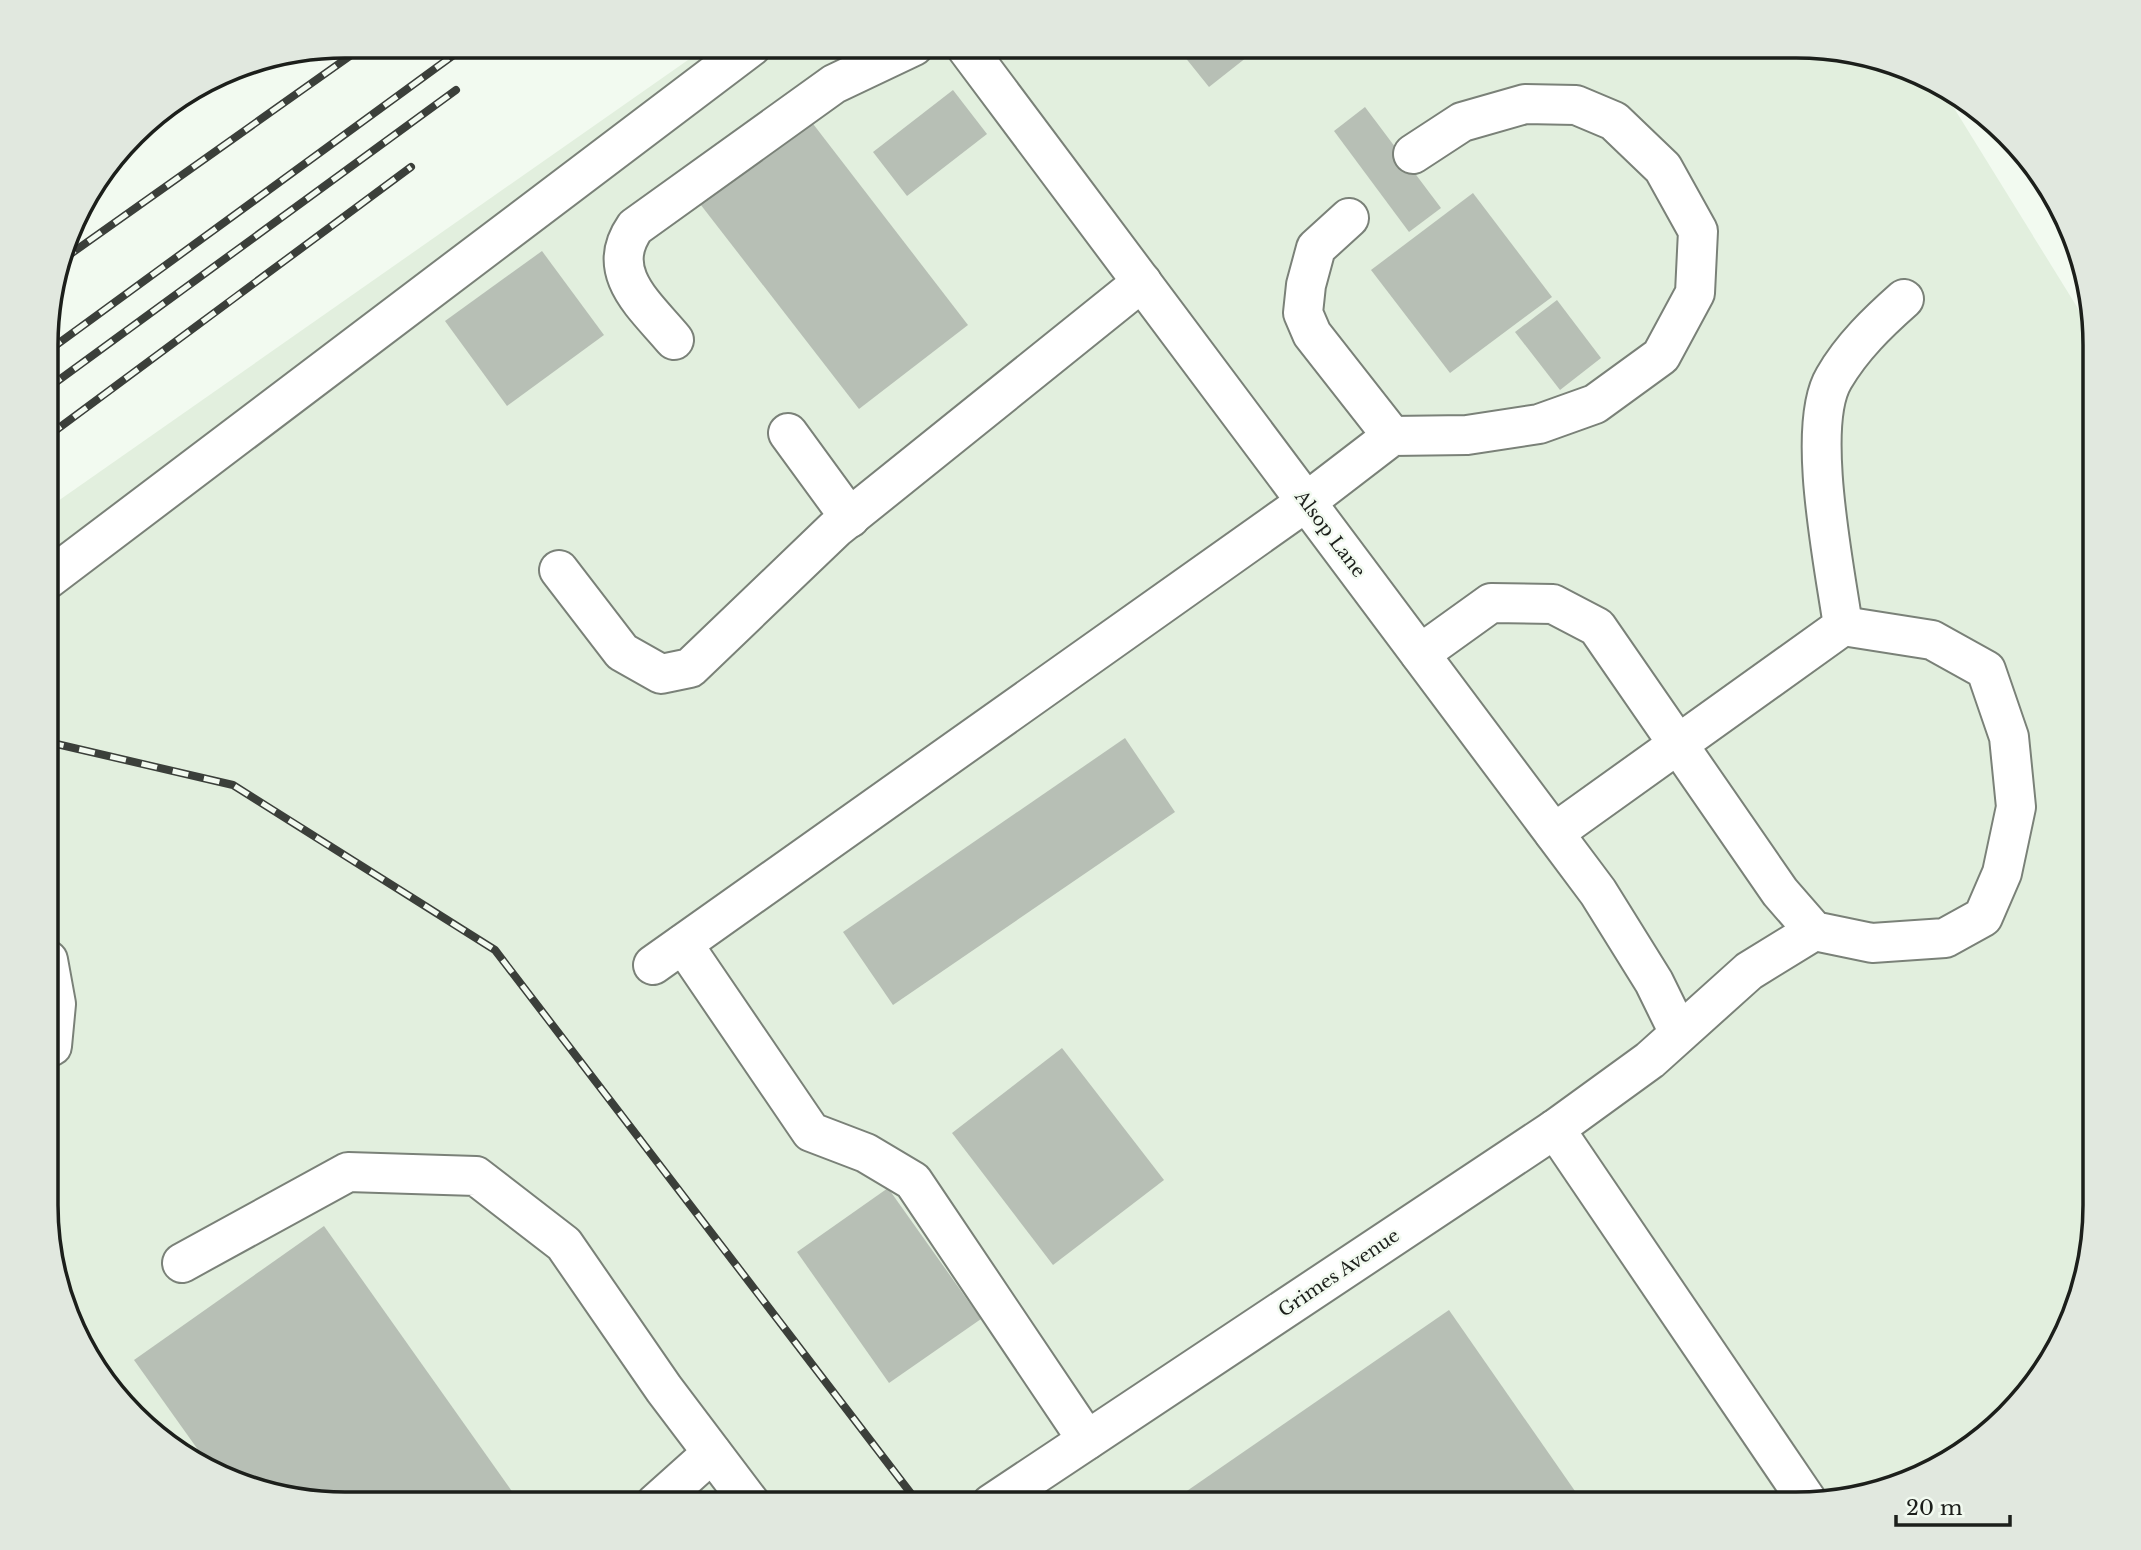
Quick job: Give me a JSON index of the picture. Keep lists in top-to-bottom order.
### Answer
{
  "streets": {
    "street": ["Alsop Lane", "Grimes Avenue"]
  },
  "crossings": [
    ["Alsop Lane", "Grimes Avenue"]
  ],
  "scale_bar": "20 m"
}
